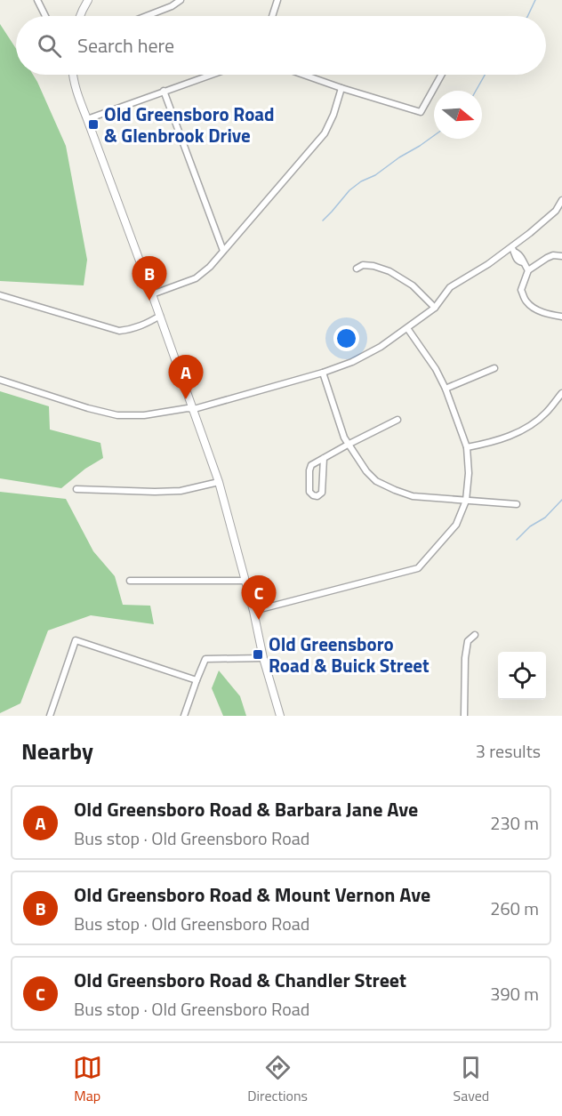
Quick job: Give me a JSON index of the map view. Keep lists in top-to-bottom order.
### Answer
{
  "places": {
    "transit": ["Old Greensboro Road & Glenbrook Drive", "Old Greensboro Road & Buick Street"]
  },
  "north": "right",
  "page": {
    "search": "Search here",
    "pins": ["B", "A", "C"],
    "heading": ["Nearby", "3 results"],
    "list": [
      {
        "mark": "A",
        "name": "Old Greensboro Road & Barbara Jane Ave",
        "note": "Bus stop · Old Greensboro Road",
        "value": "230 m"
      },
      {
        "mark": "B",
        "name": "Old Greensboro Road & Mount Vernon Ave",
        "note": "Bus stop · Old Greensboro Road",
        "value": "260 m"
      },
      {
        "mark": "C",
        "name": "Old Greensboro Road & Chandler Street",
        "note": "Bus stop · Old Greensboro Road",
        "value": "390 m"
      }
    ],
    "nav": ["Map", "Directions", "Saved"]
  }
}
